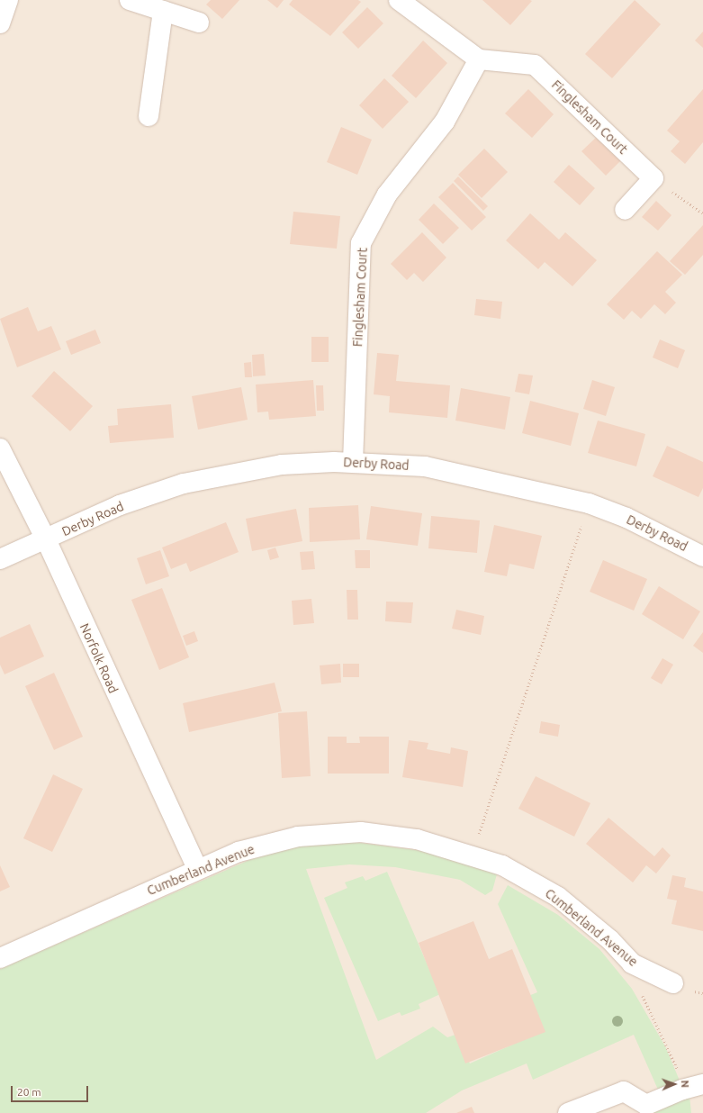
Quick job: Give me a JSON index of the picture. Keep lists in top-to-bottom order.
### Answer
{
  "streets": {
    "street": [
      "Finglesham Court",
      "Derby Road",
      "Norfolk Road",
      "Cumberland Avenue"
    ]
  },
  "crossings": [
    ["Finglesham Court", "Derby Road"],
    ["Derby Road", "Norfolk Road"],
    ["Norfolk Road", "Cumberland Avenue"]
  ],
  "scale_bar": "20 m",
  "north": "right"
}
